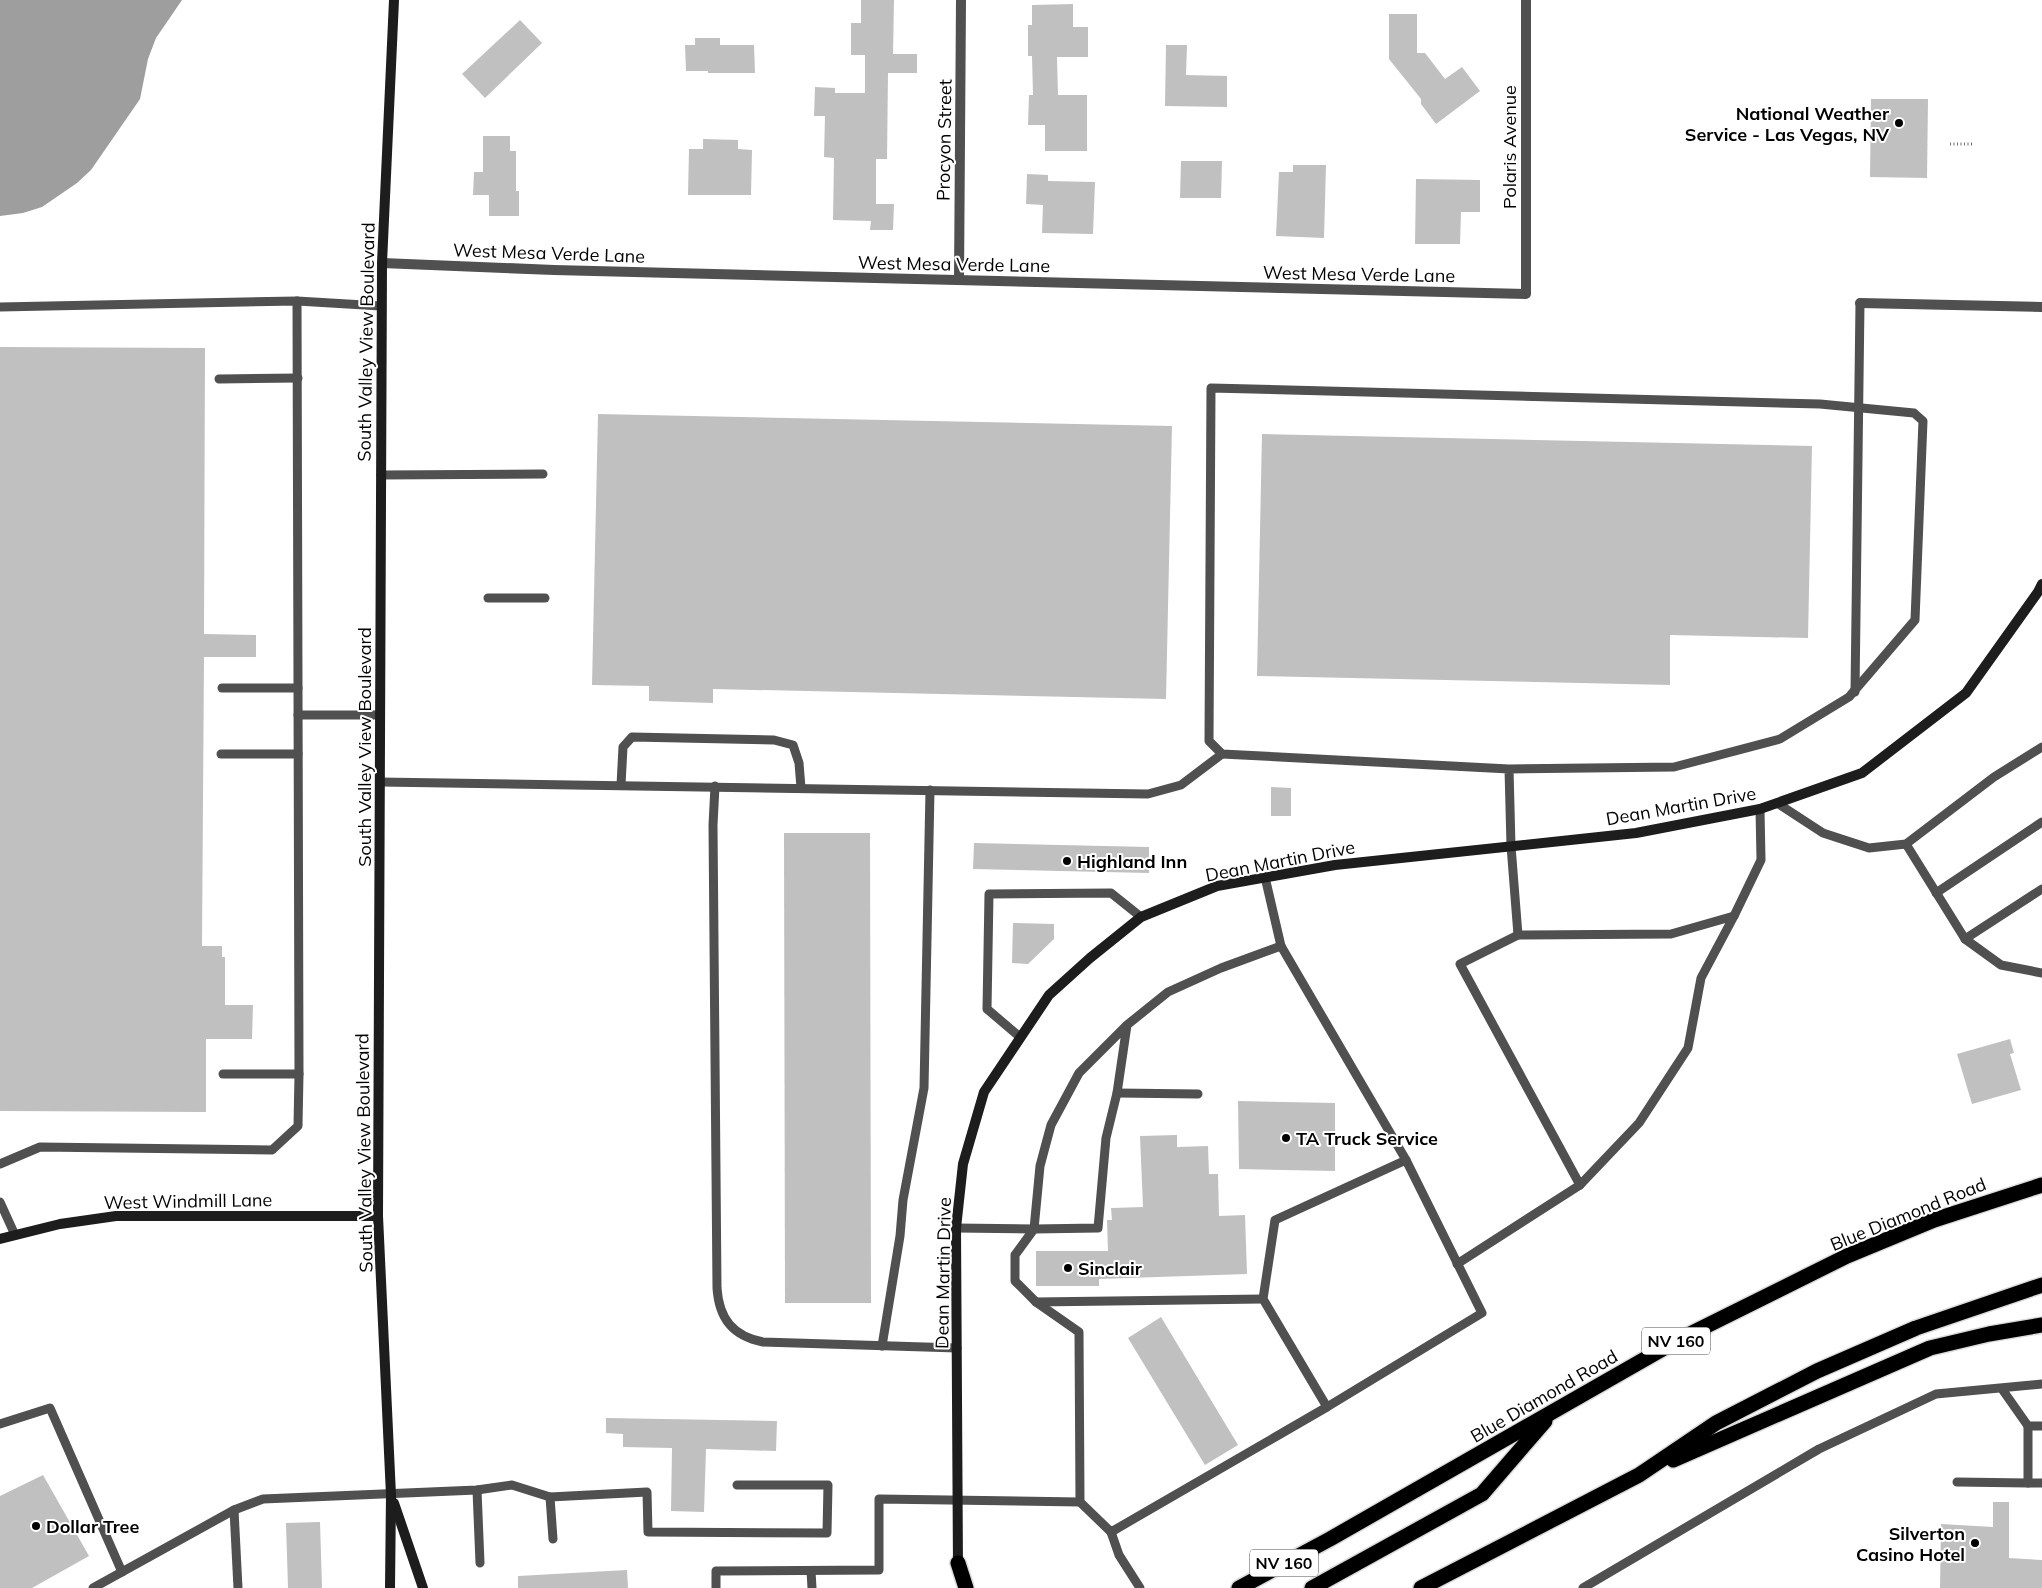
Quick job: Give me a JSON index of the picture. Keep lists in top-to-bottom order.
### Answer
{
  "streets": {
    "highway": ["Blue Diamond Road", "NV 160"],
    "main road": ["South Valley View Boulevard", "Dean Martin Drive", "West Windmill Lane"],
    "street": ["Procyon Street", "Polaris Avenue", "West Mesa Verde Lane"]
  },
  "crossings": [
    ["Procyon Street", "West Mesa Verde Lane"],
    ["Polaris Avenue", "West Mesa Verde Lane"],
    ["West Mesa Verde Lane", "South Valley View Boulevard"],
    ["South Valley View Boulevard", "West Windmill Lane"]
  ],
  "places": [
    "National Weather Service - Las Vegas, NV",
    "Highland Inn",
    "TA Truck Service",
    "Sinclair",
    "Dollar Tree",
    "Silverton Casino Hotel"
  ]
}
